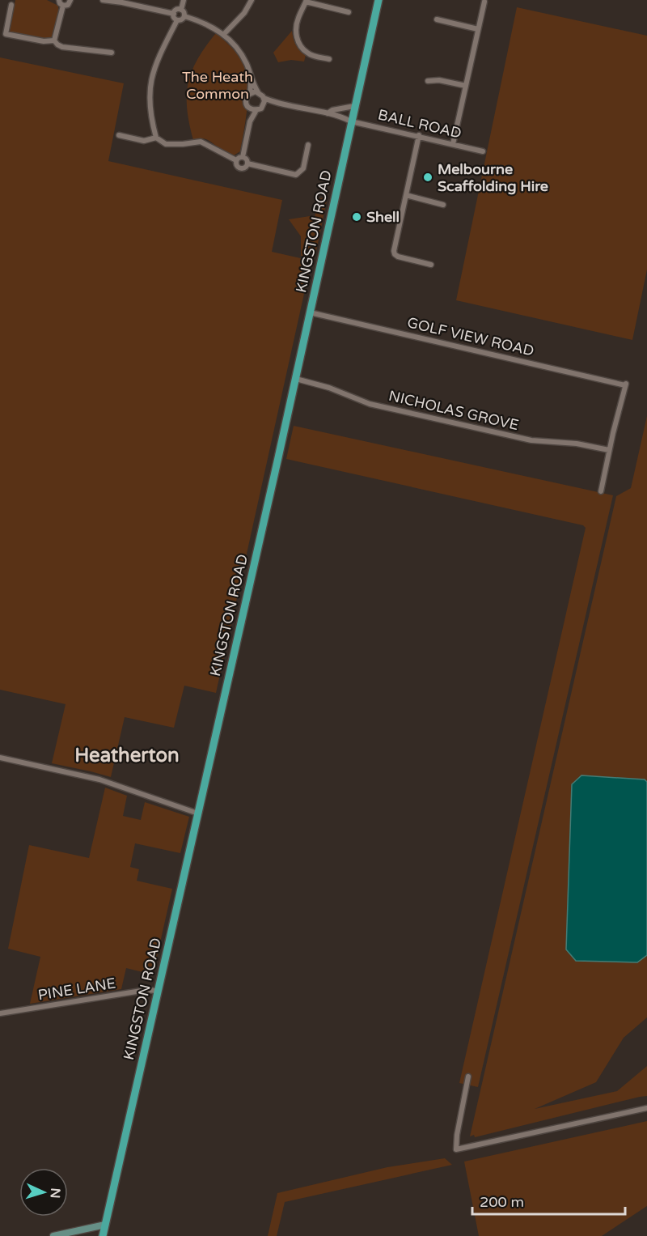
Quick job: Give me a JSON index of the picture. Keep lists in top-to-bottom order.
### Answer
{
  "streets": {
    "main road": ["KINGSTON ROAD"],
    "street": [
      "BALL ROAD",
      "GOLF VIEW ROAD",
      "NICHOLAS GROVE",
      "PINE LANE"
    ]
  },
  "crossings": [
    ["BALL ROAD", "KINGSTON ROAD"],
    ["KINGSTON ROAD", "GOLF VIEW ROAD"],
    ["KINGSTON ROAD", "NICHOLAS GROVE"],
    ["KINGSTON ROAD", "PINE LANE"],
    ["GOLF VIEW ROAD", "NICHOLAS GROVE"]
  ],
  "districts": ["Heatherton"],
  "parks": ["The Heath Common"],
  "places": ["Melbourne Scaffolding Hire", "Shell"],
  "scale_bar": "200 m",
  "north": "right"
}
